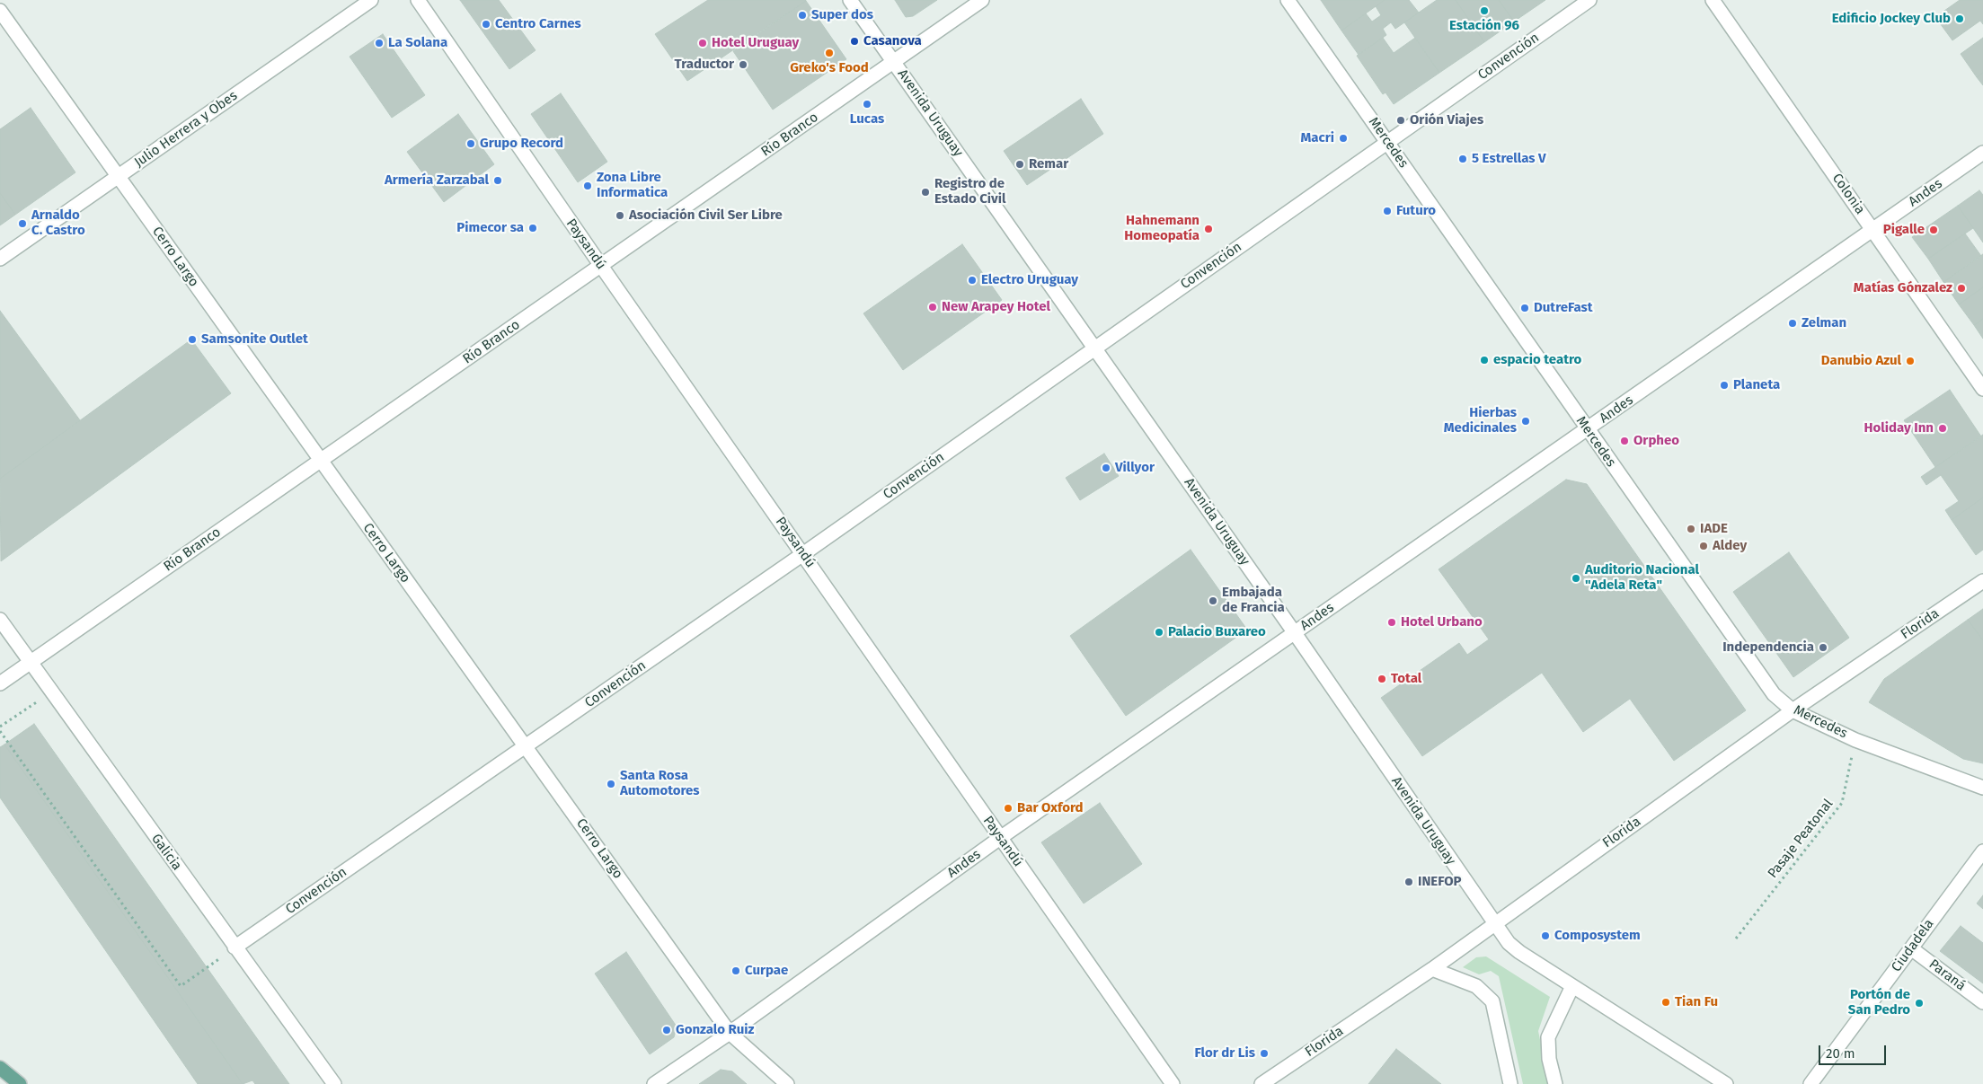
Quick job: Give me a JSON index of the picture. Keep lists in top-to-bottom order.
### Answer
{
  "streets": {
    "street": [
      "Convención",
      "Avenida Uruguay",
      "Julio Herrera y Obes",
      "Río Branco",
      "Mercedes",
      "Andes",
      "Colonia",
      "Paysandú",
      "Cerro Largo",
      "Florida",
      "Galicia",
      "Ciudadela",
      "Paraná"
    ],
    "path": ["Pasaje Peatonal"]
  },
  "crossings": [
    ["Convención", "Avenida Uruguay"],
    ["Convención", "Mercedes"],
    ["Convención", "Paysandú"],
    ["Convención", "Cerro Largo"],
    ["Convención", "Galicia"],
    ["Avenida Uruguay", "Río Branco"],
    ["Avenida Uruguay", "Andes"],
    ["Avenida Uruguay", "Florida"],
    ["Julio Herrera y Obes", "Cerro Largo"],
    ["Río Branco", "Paysandú"],
    ["Río Branco", "Cerro Largo"],
    ["Río Branco", "Galicia"],
    ["Mercedes", "Andes"],
    ["Mercedes", "Florida"],
    ["Mercedes", "Pasaje Peatonal"],
    ["Andes", "Colonia"],
    ["Andes", "Paysandú"],
    ["Andes", "Cerro Largo"],
    ["Ciudadela", "Paraná"]
  ],
  "places": [
    "Estación 96",
    "Super dos",
    "Edificio Jockey Club",
    "Centro Carnes",
    "Casanova",
    "La Solana",
    "Hotel Uruguay",
    "Greko's Food",
    "Traductor",
    "Lucas",
    "Orión Viajes",
    "Macri",
    "Grupo Record",
    "5 Estrellas V",
    "Remar",
    "Armería Zarzabal",
    "Zona Libre Informatica",
    "Registro de Estado Civil",
    "Futuro",
    "Asociación Civil Ser Libre",
    "Arnaldo C. Castro",
    "Pimecor sa",
    "Hahnemann Homeopatía",
    "Pigalle",
    "Electro Uruguay",
    "Matías Gónzalez",
    "New Arapey Hotel",
    "DutreFast",
    "Zelman",
    "Samsonite Outlet",
    "espacio teatro",
    "Danubio Azul",
    "Planeta",
    "Hierbas Medicinales",
    "Holiday Inn",
    "Orpheo",
    "Villyor",
    "IADE",
    "Aldey",
    "Auditorio Nacional \"Adela Reta\"",
    "Embajada de Francia",
    "Hotel Urbano",
    "Palacio Buxareo",
    "Independencia",
    "Total",
    "Santa Rosa Automotores",
    "Bar Oxford",
    "INEFOP",
    "Composystem",
    "Curpae",
    "Tian Fu",
    "Portón de San Pedro",
    "Gonzalo Ruiz",
    "Flor dr Lis"
  ],
  "scale_bar": "20 m"
}
